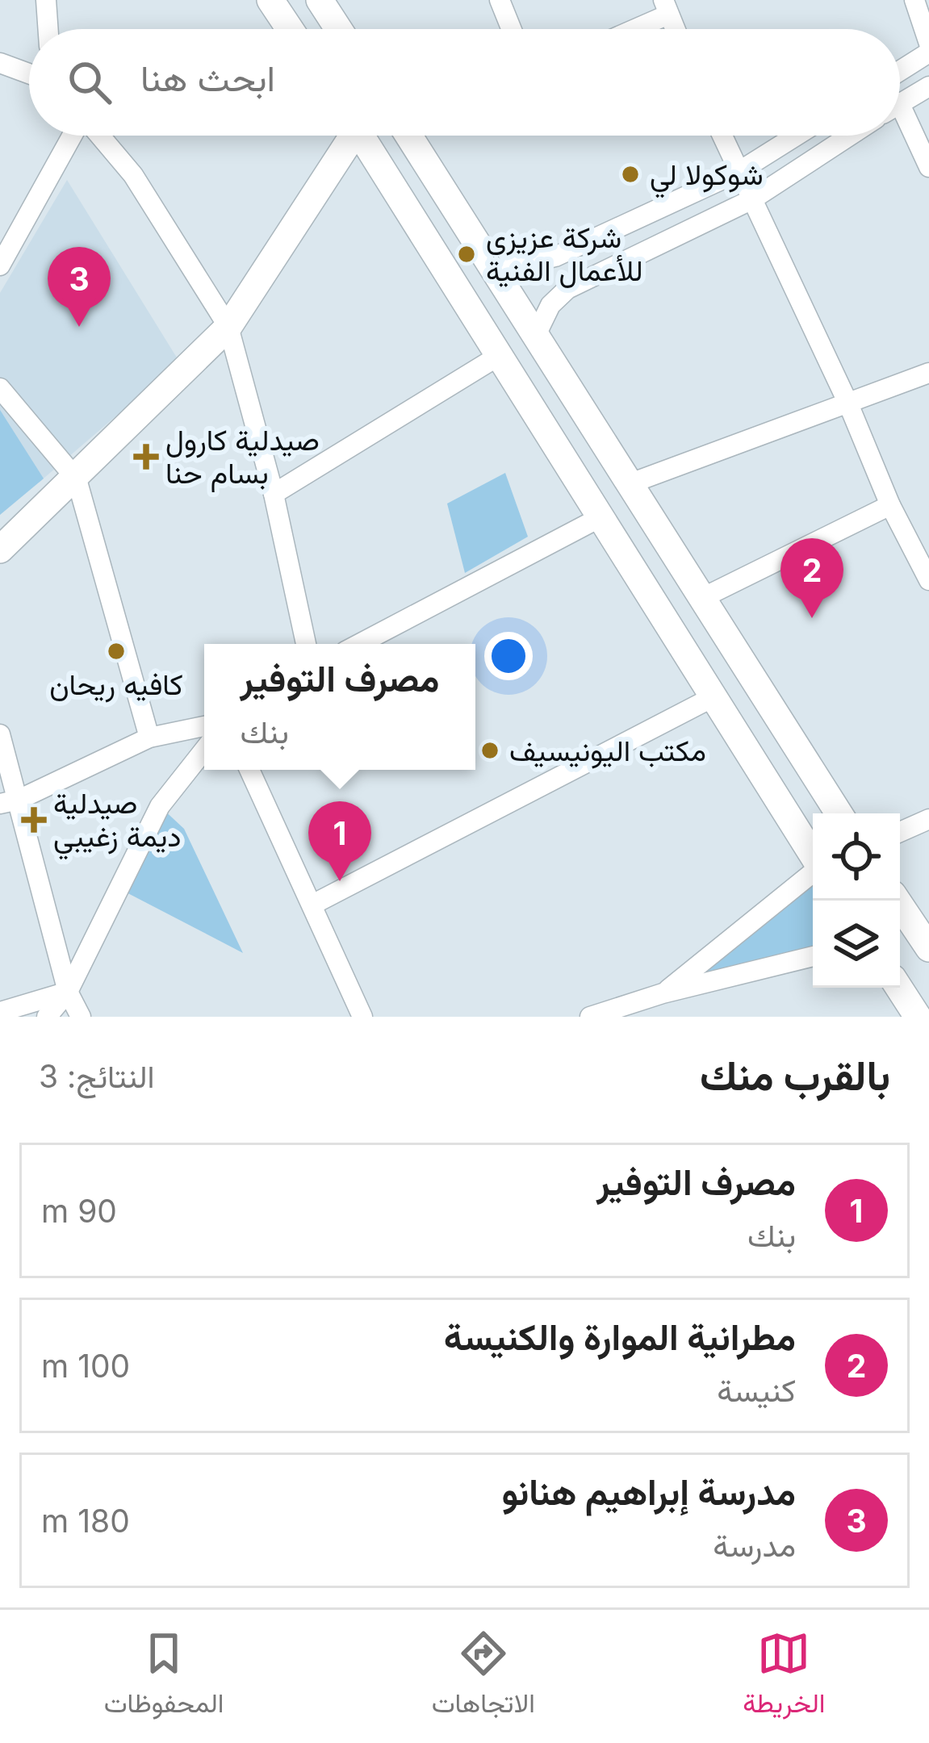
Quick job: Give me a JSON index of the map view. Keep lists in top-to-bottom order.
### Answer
{
  "places": {
    "other": [
      "شوكولا لي",
      "شركة عزيزي للأعمال الفنية",
      "كافيه ريحان",
      "مكتب اليونيسيف"
    ],
    "health": ["صيدلية كارول بسام حنا", "صيدلية ديمة زغيبي"]
  },
  "page": {
    "search": "ابحث هنا",
    "pins": ["3", "2", "1"],
    "popup": ["مصرف التوفير", "بنك"],
    "heading": ["بالقرب منك", "النتائج: 3"],
    "list": [
      {
        "mark": "1",
        "name": "مصرف التوفير",
        "note": "بنك",
        "value": "90 m"
      },
      {
        "mark": "2",
        "name": "مطرانية الموارة والكنيسة",
        "note": "كنيسة",
        "value": "100 m"
      },
      {
        "mark": "3",
        "name": "مدرسة إبراهيم هنانو",
        "note": "مدرسة",
        "value": "180 m"
      }
    ],
    "nav": ["الخريطة", "الاتجاهات", "المحفوظات"]
  }
}
